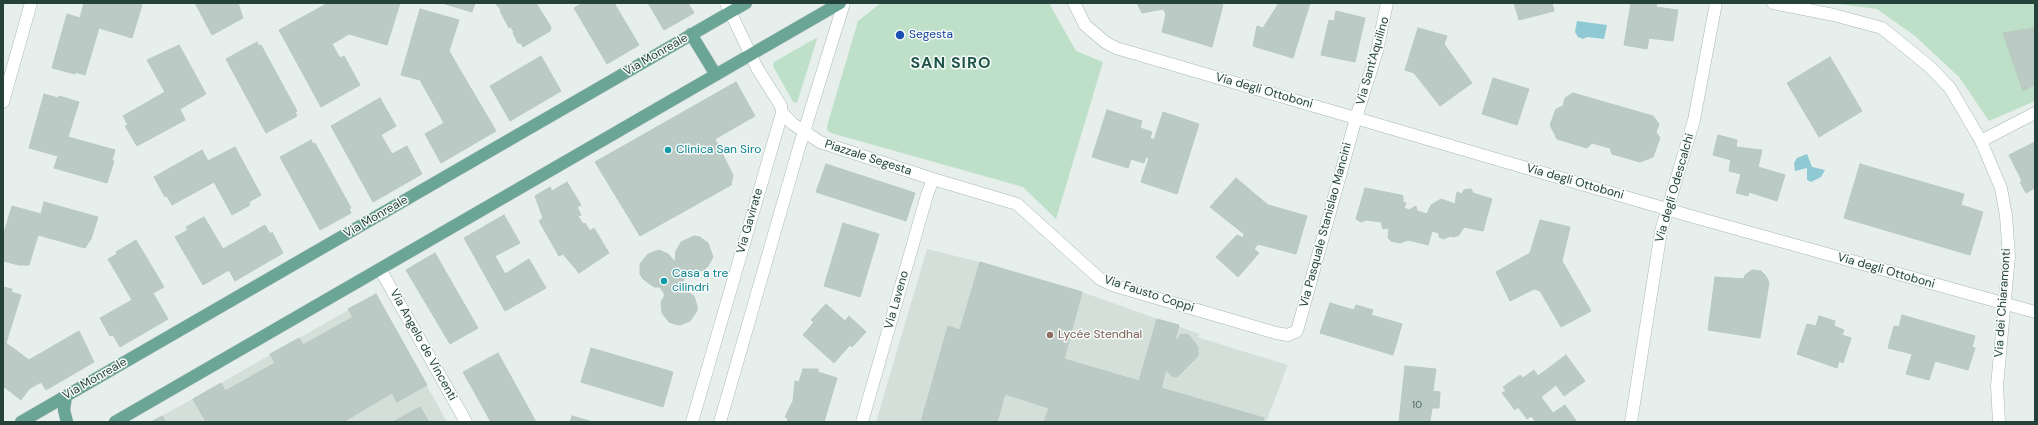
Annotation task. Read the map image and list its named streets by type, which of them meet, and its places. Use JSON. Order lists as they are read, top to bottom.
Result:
{
  "streets": {
    "main road": ["Via Monreale"],
    "street": [
      "Via Sant'Aquilino",
      "Via degli Ottoboni",
      "Piazzale Segesta",
      "Via degli Odescalchi",
      "Via Gavirate",
      "Via Pasquale Stanislao Mancini",
      "Via Fausto Coppi",
      "Via Laveno",
      "Via dei Chiaramonti",
      "Via Angelo de Vincenti"
    ]
  },
  "crossings": [
    ["Via Monreale", "Piazzale Segesta"],
    ["Via Sant'Aquilino", "Via degli Ottoboni"],
    ["Via Sant'Aquilino", "Via Pasquale Stanislao Mancini"],
    ["Via degli Ottoboni", "Via degli Odescalchi"],
    ["Via degli Ottoboni", "Via Pasquale Stanislao Mancini"],
    ["Via degli Ottoboni", "Via dei Chiaramonti"],
    ["Piazzale Segesta", "Via Gavirate"],
    ["Piazzale Segesta", "Via Fausto Coppi"],
    ["Piazzale Segesta", "Via Laveno"],
    ["Via Pasquale Stanislao Mancini", "Via Fausto Coppi"],
    ["Via Fausto Coppi", "Via Laveno"]
  ],
  "districts": ["SAN SIRO"],
  "places": [
    "Segesta",
    "Clinica San Siro",
    "Casa a tre cilindri",
    "Lycée Stendhal"
  ],
  "house_numbers": ["10"]
}
